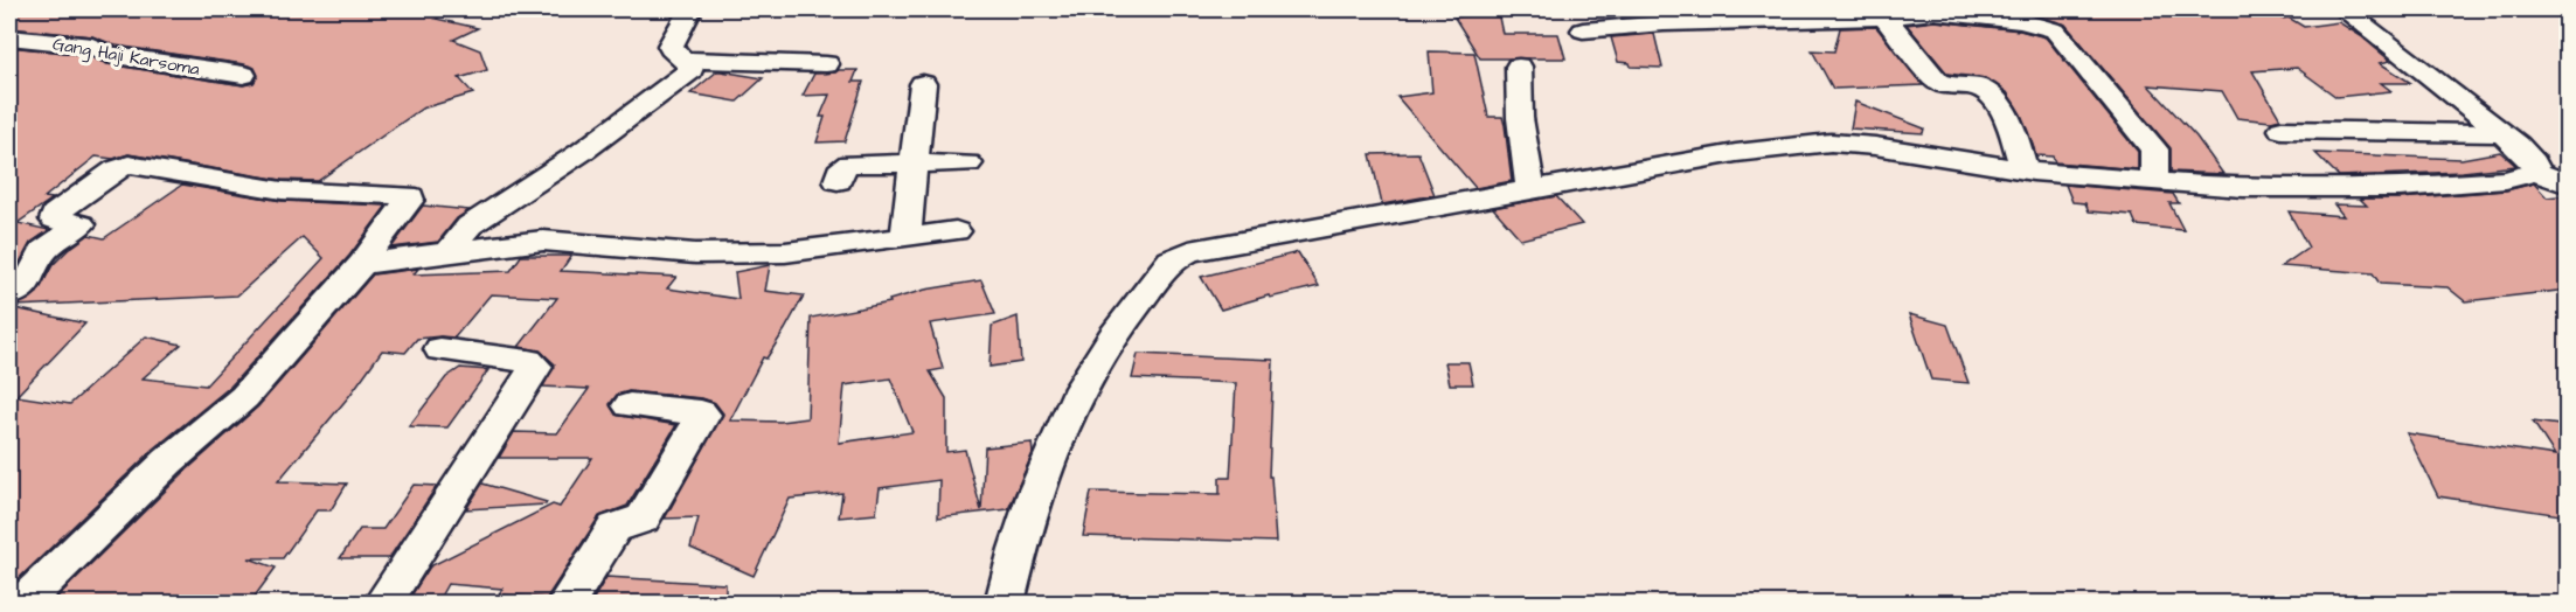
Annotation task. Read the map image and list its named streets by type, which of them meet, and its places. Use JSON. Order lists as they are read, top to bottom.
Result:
{
  "streets": {
    "street": ["Gang Haji Karsoma"]
  }
}
